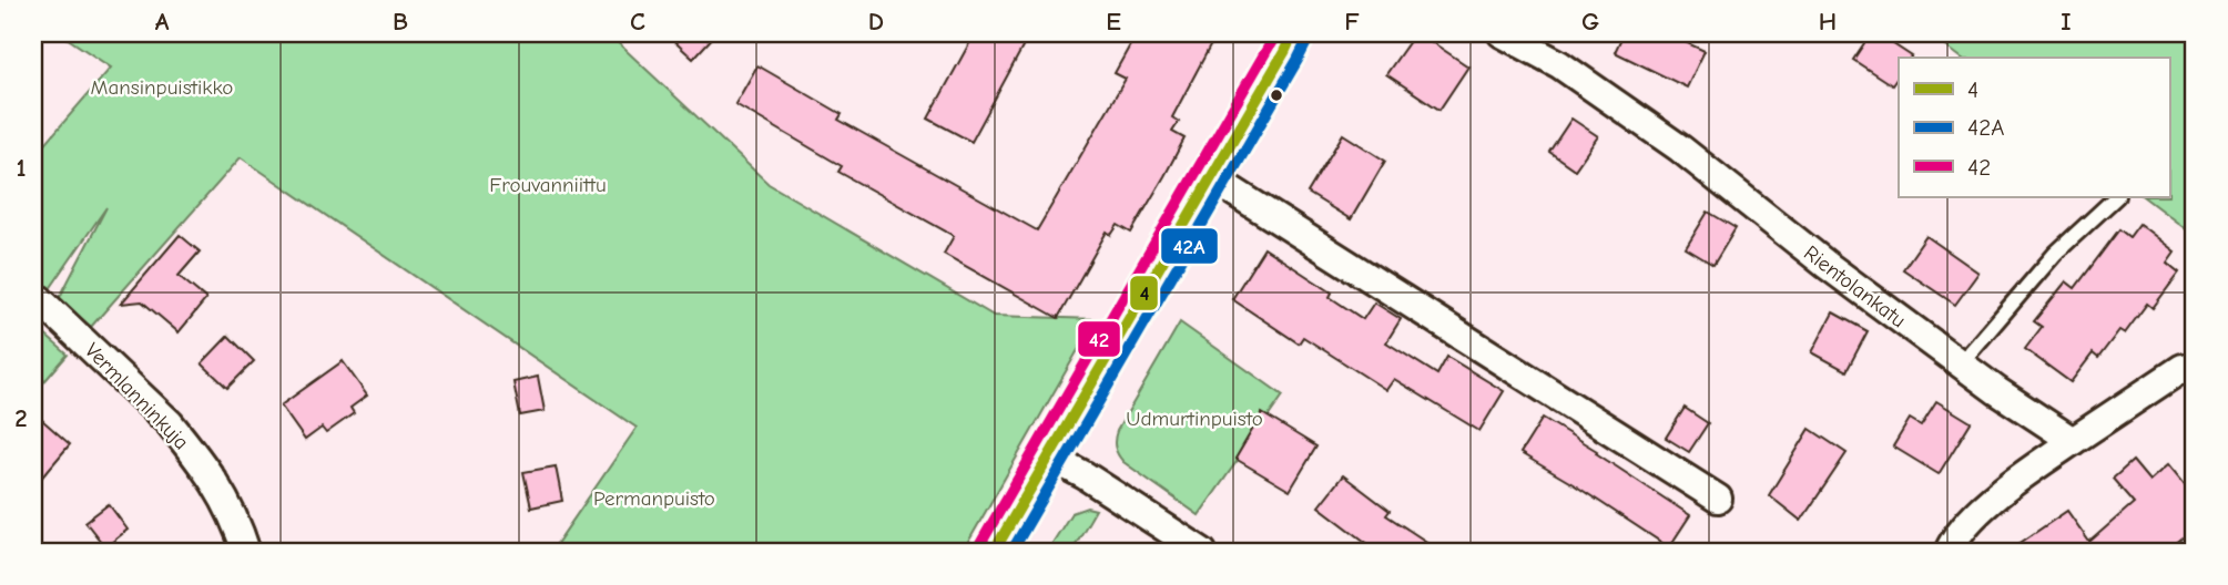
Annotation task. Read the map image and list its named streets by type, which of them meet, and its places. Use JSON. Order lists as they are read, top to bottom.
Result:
{
  "streets": {
    "street": ["Rientolankatu", "Vermlanninkuja"]
  },
  "parks": [
    "Mansinpuistikko",
    "Frouvanniittu",
    "Udmurtinpuisto",
    "Permanpuisto"
  ],
  "lines": ["transit line 4", "transit line 42", "transit line 42A"],
  "legend": ["4", "42A", "42"],
  "grid": {
    "columns": [
      "A",
      "B",
      "C",
      "D",
      "E",
      "F",
      "G",
      "H",
      "I"
    ],
    "rows": ["1", "2"]
  }
}
